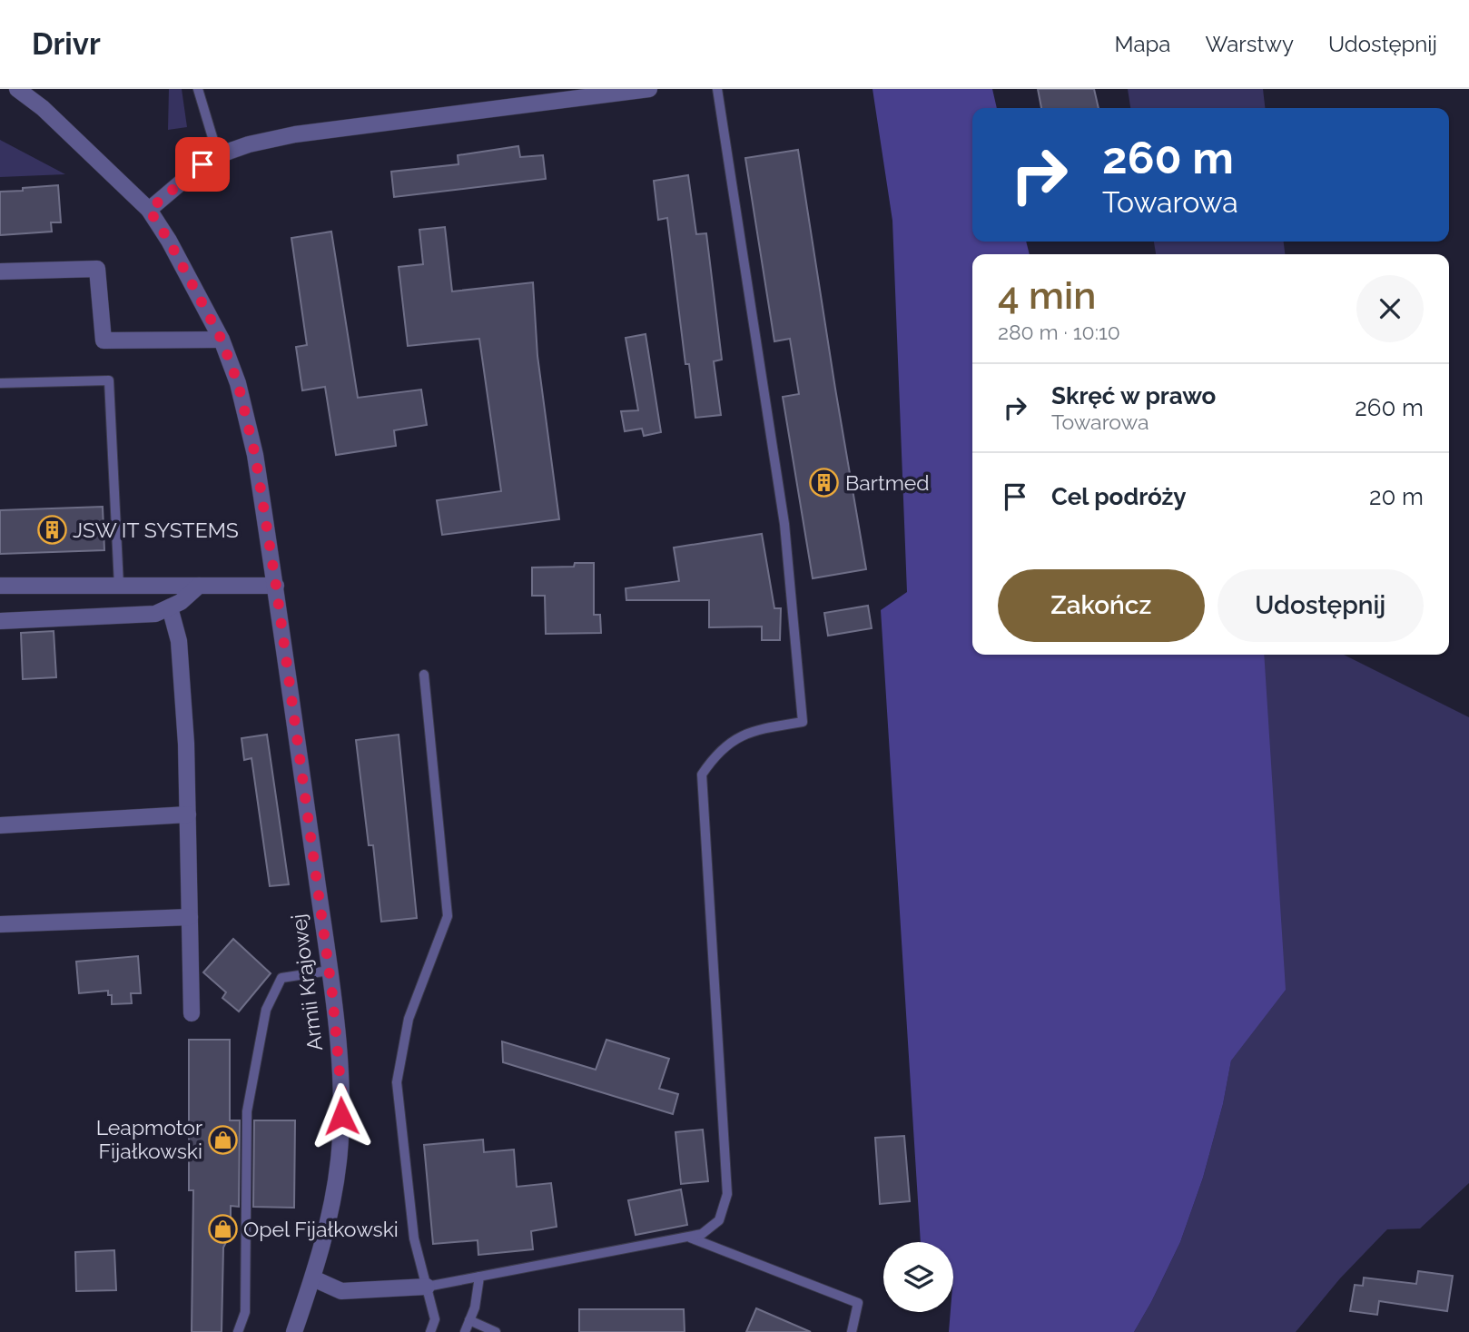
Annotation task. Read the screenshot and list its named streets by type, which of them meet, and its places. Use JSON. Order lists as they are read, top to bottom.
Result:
{
  "streets": {
    "street": ["Armii Krajowej"]
  },
  "places": {
    "building": ["Bartmed", "JSW IT SYSTEMS"],
    "shop": ["Leapmotor Fijałkowski", "Opel Fijałkowski"]
  },
  "page": {
    "header": "Drivr",
    "nav": ["Mapa", "Warstwy", "Udostępnij"],
    "turn": ["260 m", "Towarowa"],
    "heading": ["4 min", "280 m · 10:10"],
    "list": [
      {
        "name": "Skręć w prawo",
        "note": "Towarowa",
        "value": "260 m"
      },
      {
        "name": "Cel podróży",
        "value": "20 m"
      }
    ],
    "buttons": ["Zakończ", "Udostępnij"]
  }
}
